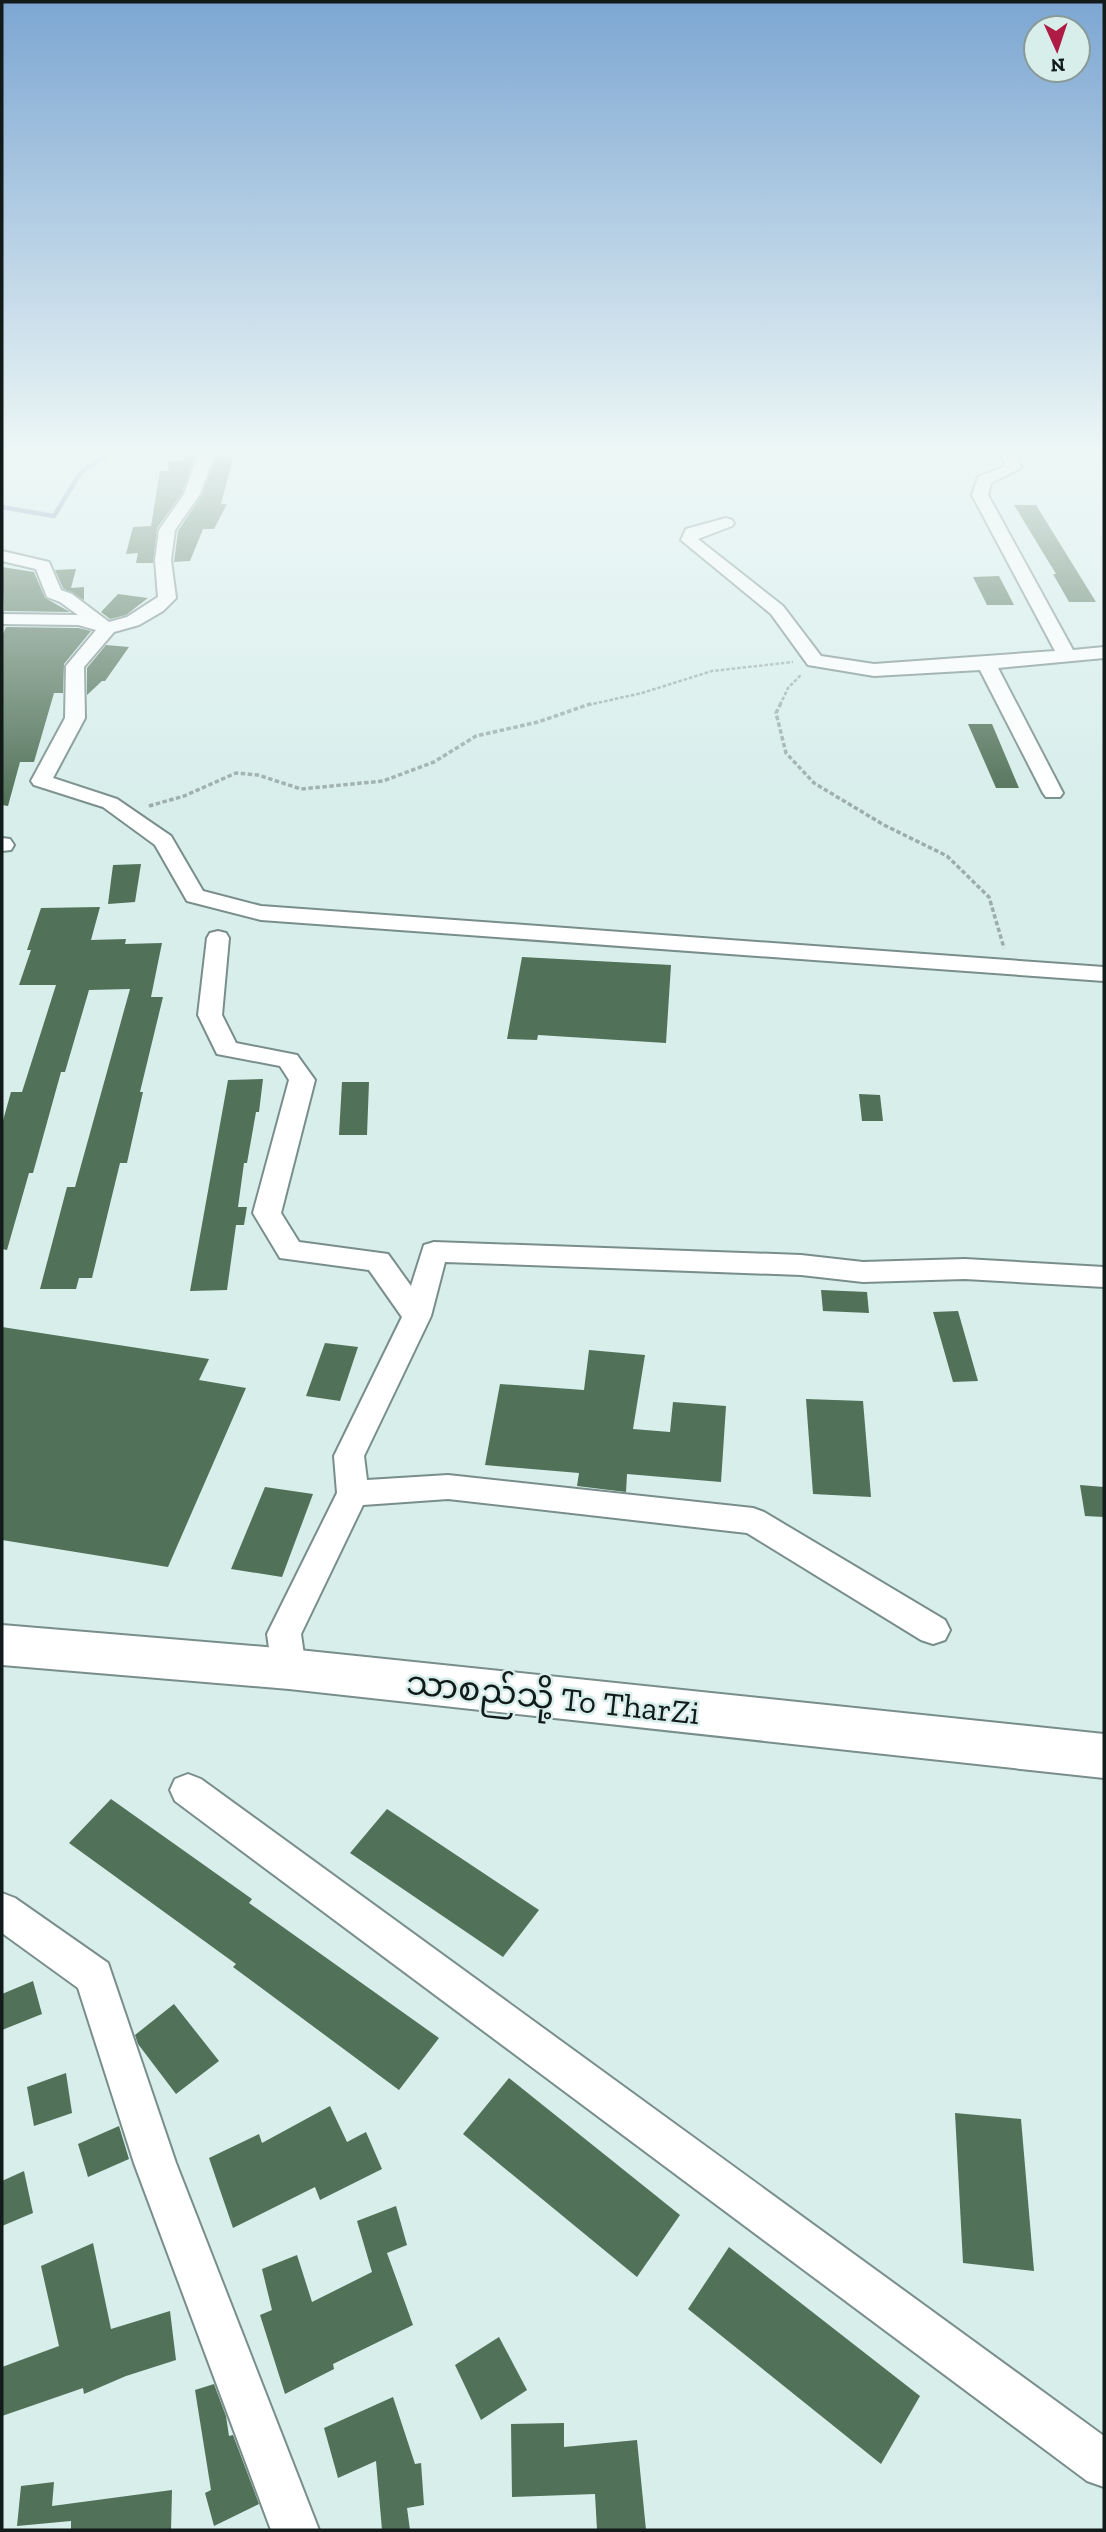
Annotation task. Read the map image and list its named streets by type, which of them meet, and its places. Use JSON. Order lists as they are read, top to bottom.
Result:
{
  "streets": {
    "highway": ["သာစည်သို့ To TharZi"]
  },
  "north": "bottom"
}
